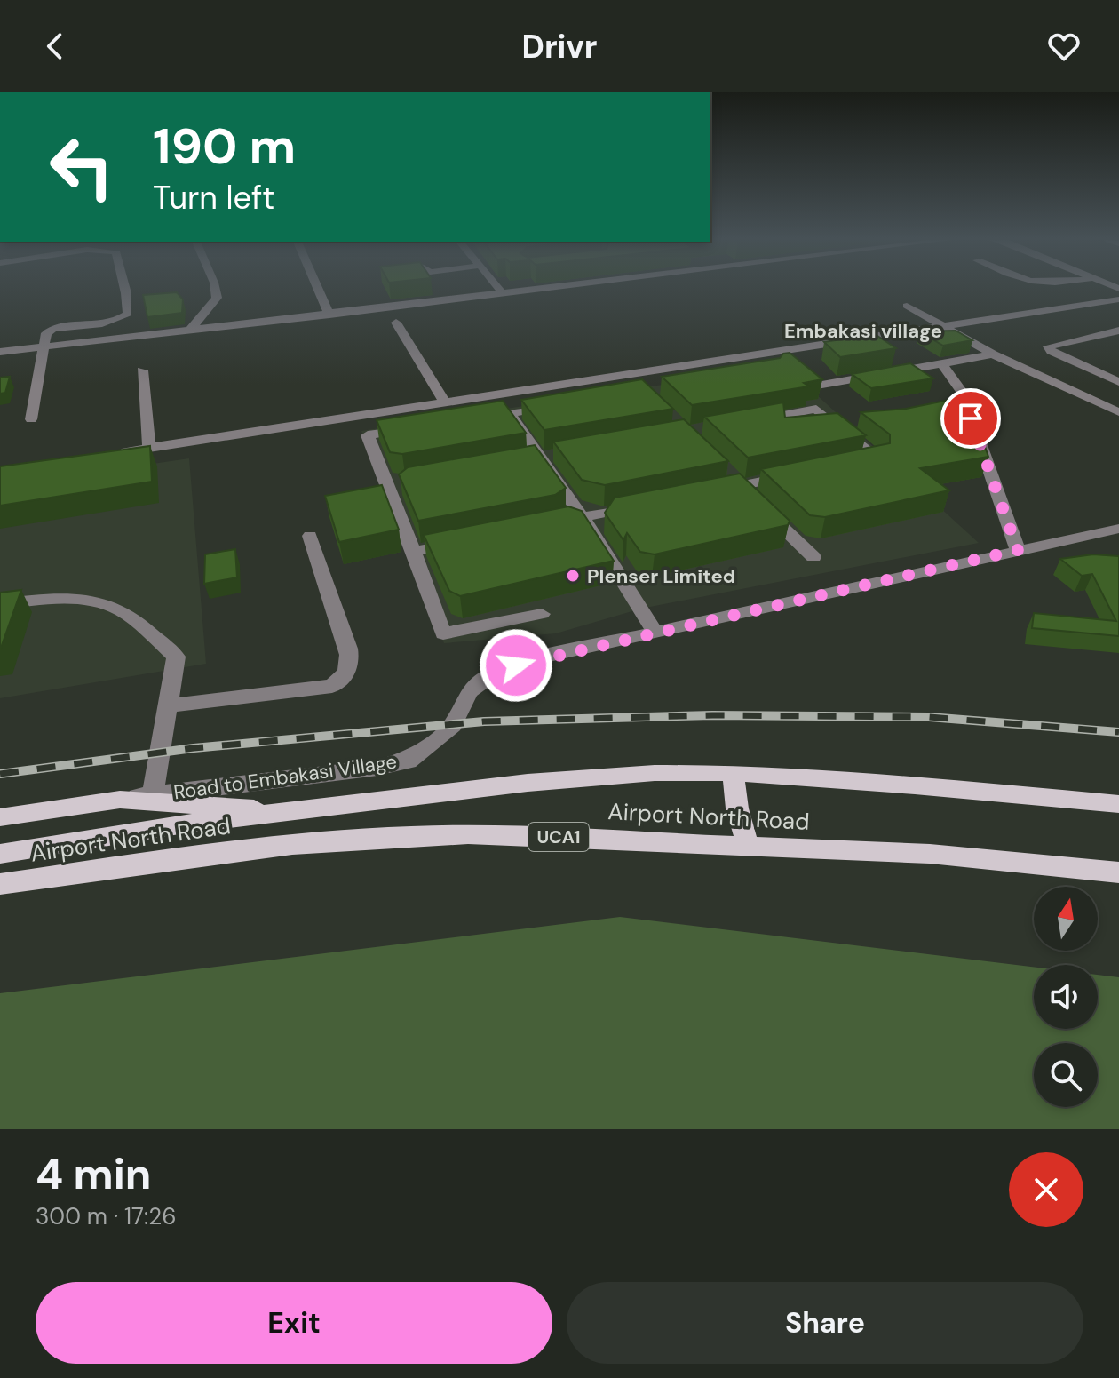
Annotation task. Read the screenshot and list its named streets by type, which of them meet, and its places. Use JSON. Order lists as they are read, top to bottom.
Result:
{
  "streets": {
    "main road": ["Airport North Road", "UCA1"],
    "street": ["Road to Embakasi Village"]
  },
  "crossings": [
    ["Road to Embakasi Village", "Airport North Road"]
  ],
  "districts": ["Embakasi village"],
  "places": ["Plenser Limited"],
  "north": "top",
  "page": {
    "header": "Drivr",
    "turn": ["190 m", "Turn left"],
    "heading": ["4 min", "300 m · 17:26"],
    "buttons": ["Exit", "Share"]
  }
}
